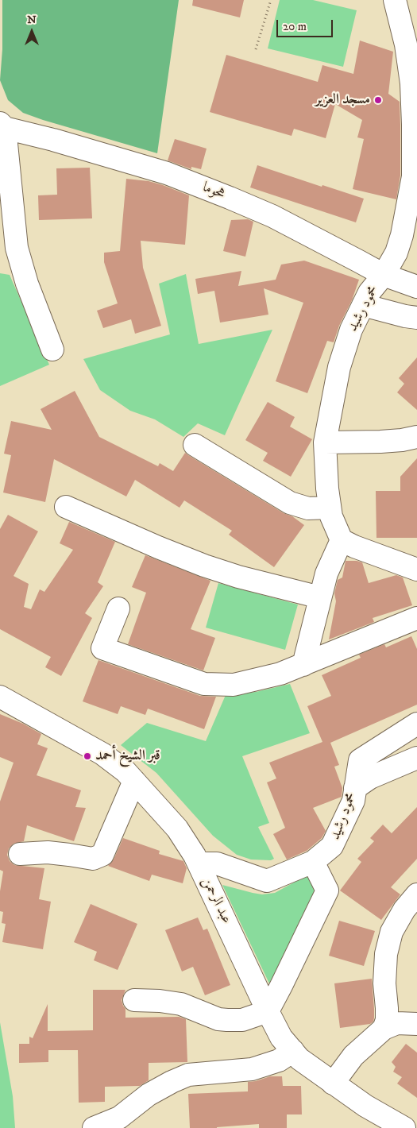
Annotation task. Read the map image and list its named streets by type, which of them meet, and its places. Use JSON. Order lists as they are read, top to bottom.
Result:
{
  "streets": {
    "street": ["هحوما", "محمود رشيد", "عبد الرحمن"]
  },
  "crossings": [
    ["هحوما", "محمود رشيد"],
    ["محمود رشيد", "عبد الرحمن"]
  ],
  "places": ["مسجد العزير", "قبر الشيخ أحمد"],
  "scale_bar": "20 m",
  "north": "top"
}
